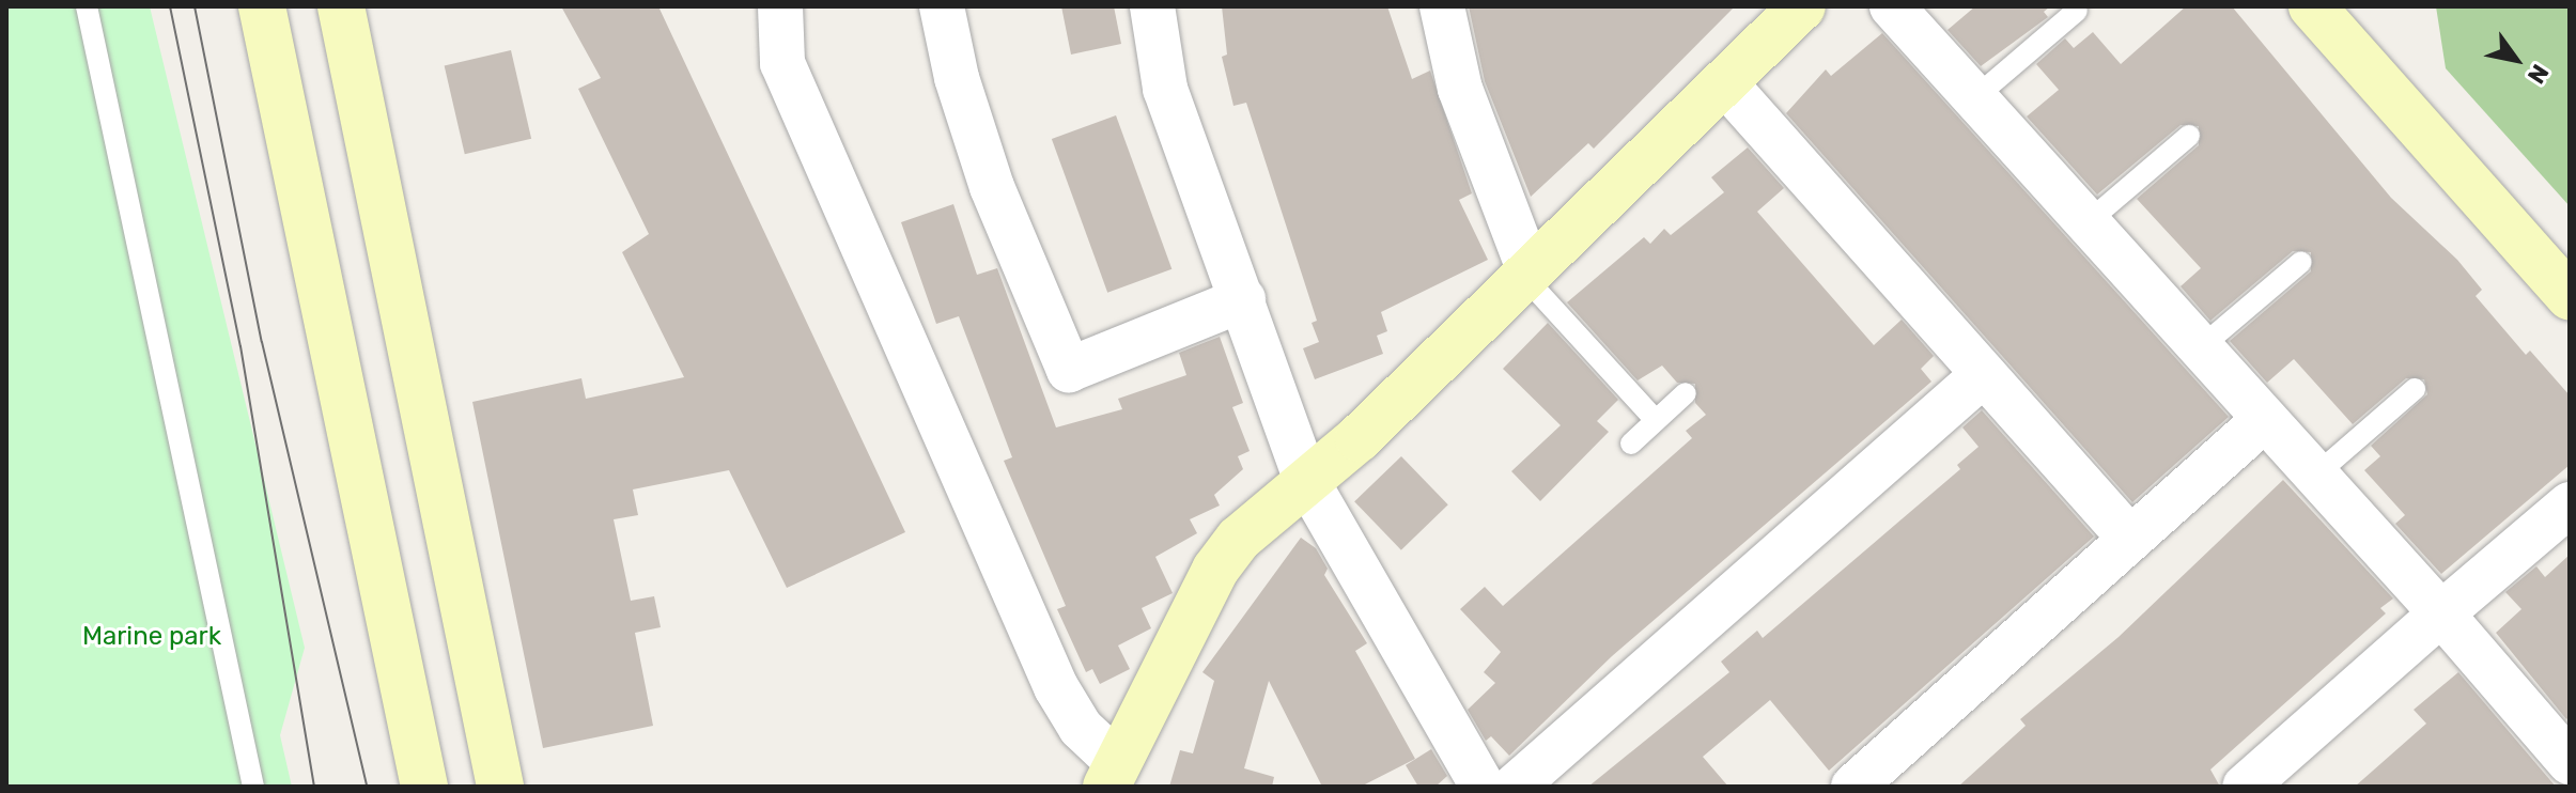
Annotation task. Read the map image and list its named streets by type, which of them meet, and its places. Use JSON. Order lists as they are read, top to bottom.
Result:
{
  "parks": ["Marine park"],
  "north": "bottom right"
}
